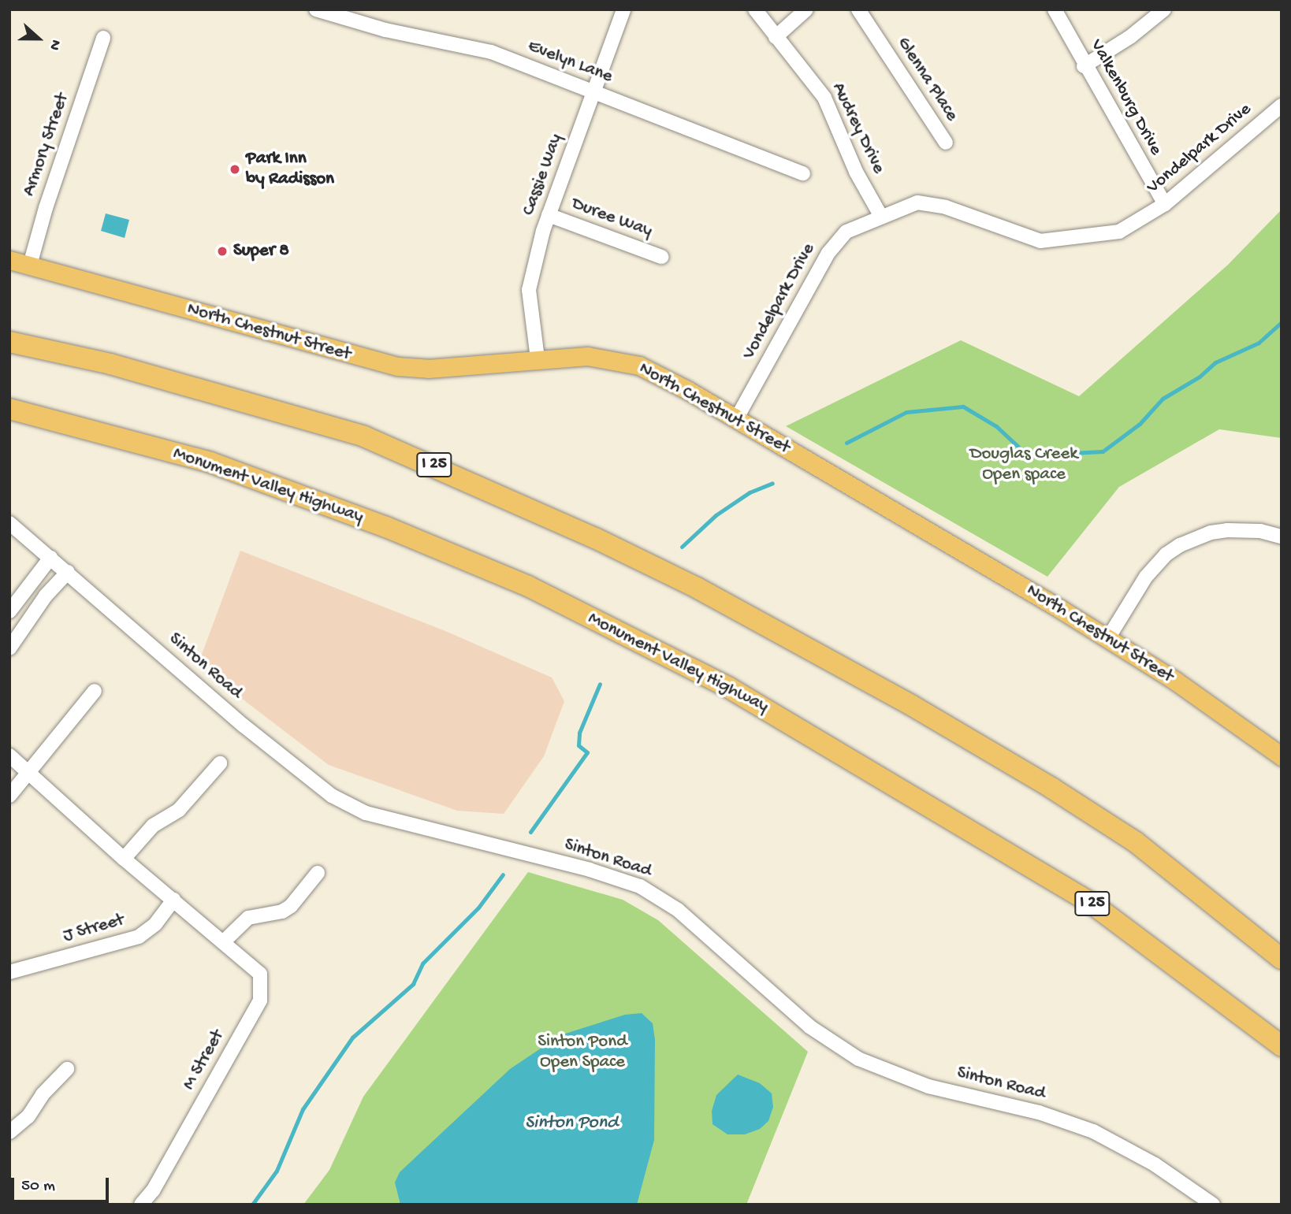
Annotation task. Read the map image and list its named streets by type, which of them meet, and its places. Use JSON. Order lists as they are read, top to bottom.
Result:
{
  "streets": {
    "highway": ["I 25", "Monument Valley Highway"],
    "main road": ["North Chestnut Street"],
    "street": [
      "Evelyn Lane",
      "Glenna Place",
      "Valkenburg Drive",
      "Audrey Drive",
      "Armory Street",
      "Vondelpark Drive",
      "Cassie Way",
      "Duree Way",
      "Sinton Road",
      "J Street",
      "M Street"
    ]
  },
  "crossings": [
    ["Evelyn Lane", "Cassie Way"],
    ["Valkenburg Drive", "Vondelpark Drive"],
    ["Audrey Drive", "Vondelpark Drive"],
    ["Armory Street", "North Chestnut Street"],
    ["Vondelpark Drive", "North Chestnut Street"],
    ["Cassie Way", "Duree Way"],
    ["Cassie Way", "North Chestnut Street"],
    ["J Street", "M Street"]
  ],
  "water": ["Sinton Pond"],
  "parks": ["Douglas Creek Open space", "Sinton Pond Open Space"],
  "places": ["Park Inn by Radisson", "Super 8"],
  "scale_bar": "50 m",
  "north": "right"
}
